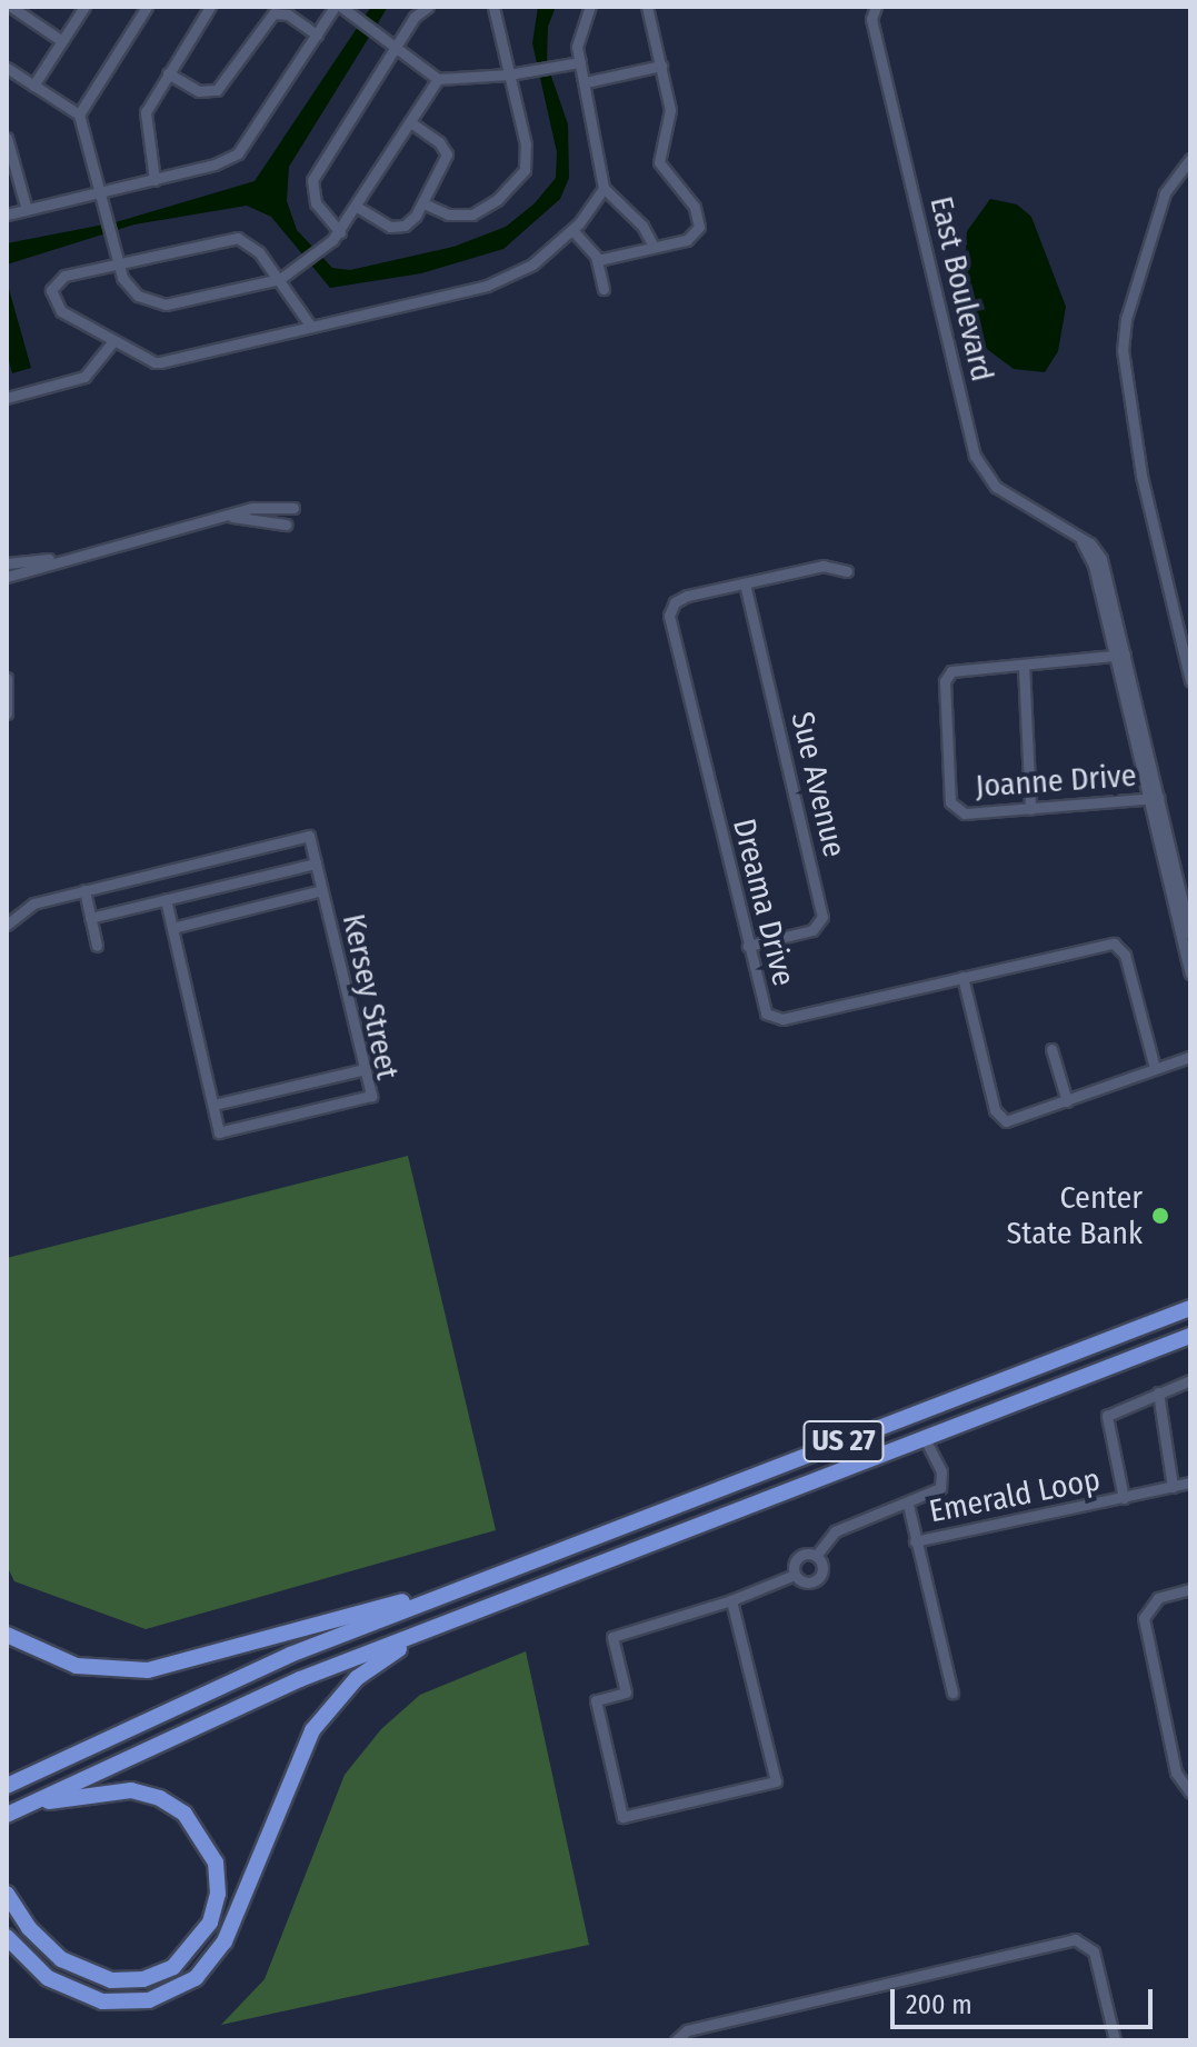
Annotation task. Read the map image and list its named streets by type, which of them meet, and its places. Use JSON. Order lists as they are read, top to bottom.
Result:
{
  "streets": {
    "highway": ["US 27"],
    "street": [
      "East Boulevard",
      "Joanne Drive",
      "Sue Avenue",
      "Dreama Drive",
      "Kersey Street",
      "Emerald Loop"
    ]
  },
  "crossings": [
    ["East Boulevard", "Joanne Drive"],
    ["Sue Avenue", "Dreama Drive"]
  ],
  "places": ["Center State Bank"],
  "scale_bar": "200 m"
}
